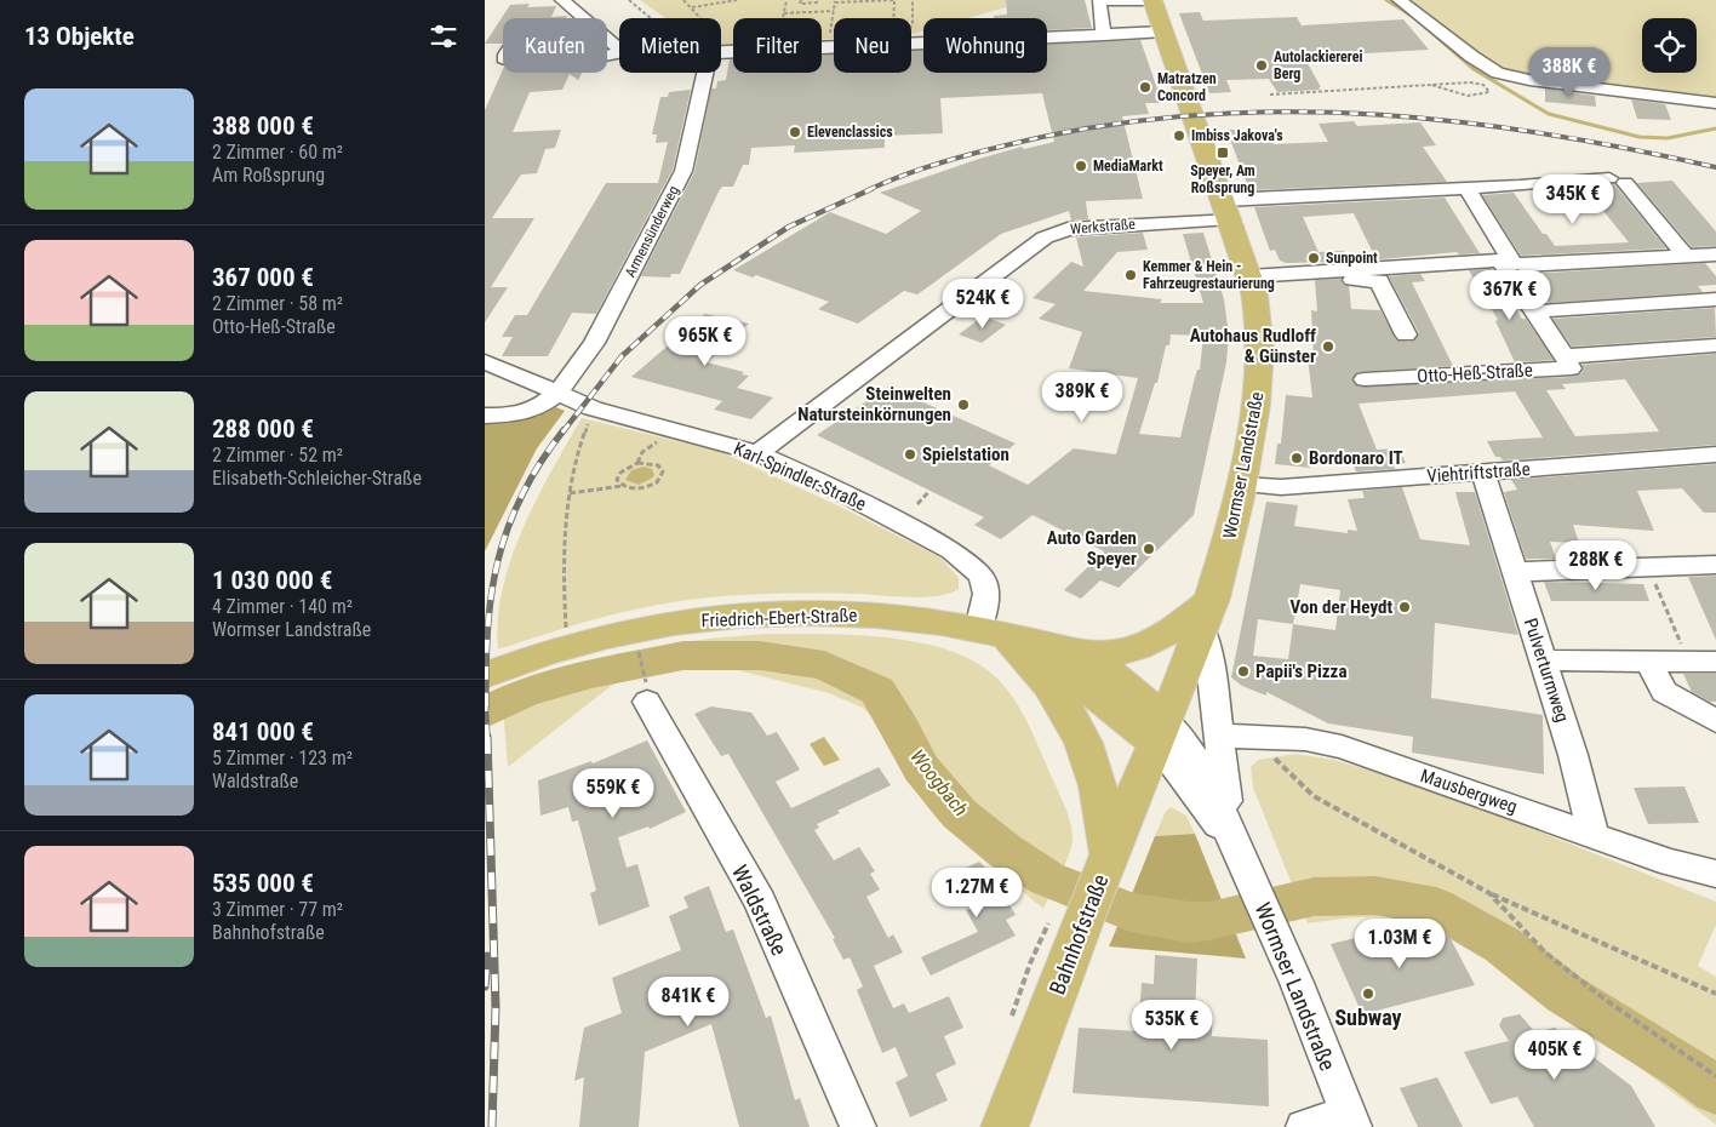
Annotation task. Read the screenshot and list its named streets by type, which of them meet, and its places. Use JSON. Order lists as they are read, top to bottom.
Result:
{
  "streets": {
    "main road": ["Wormser Landstraße", "Friedrich-Ebert-Straße", "Bahnhofstraße"],
    "street": [
      "Werkstraße",
      "Armensünderweg",
      "Otto-Heß-Straße",
      "Viehtriftstraße",
      "Karl-Spindler-Straße",
      "Pulverturmweg",
      "Mausbergweg",
      "Waldstraße"
    ]
  },
  "crossings": [
    ["Werkstraße", "Wormser Landstraße"],
    ["Werkstraße", "Karl-Spindler-Straße"],
    ["Armensünderweg", "Karl-Spindler-Straße"],
    ["Wormser Landstraße", "Viehtriftstraße"],
    ["Wormser Landstraße", "Friedrich-Ebert-Straße"],
    ["Wormser Landstraße", "Bahnhofstraße"],
    ["Viehtriftstraße", "Pulverturmweg"],
    ["Karl-Spindler-Straße", "Friedrich-Ebert-Straße"],
    ["Friedrich-Ebert-Straße", "Bahnhofstraße"],
    ["Pulverturmweg", "Mausbergweg"]
  ],
  "water": ["Woogbach"],
  "places": {
    "other": [
      "Autolackiererei Berg",
      "Matratzen Concord",
      "Elevenclassics",
      "Imbiss Jakova's",
      "MediaMarkt",
      "Sunpoint",
      "Kemmer & Hein - Fahrzeugrestaurierung",
      "Autohaus Rudloff & Günster",
      "Steinwelten Natursteinkörnungen",
      "Spielstation",
      "Bordonaro IT",
      "Auto Garden Speyer",
      "Von der Heydt",
      "Papii's Pizza",
      "Subway"
    ],
    "transit": ["Speyer, Am Roßsprung"]
  },
  "page": {
    "heading": "13 Objekte",
    "chip": [
      "Kaufen",
      "Mieten",
      "Filter",
      "Neu",
      "Wohnung"
    ],
    "price": [
      "388K €",
      "345K €",
      "367K €",
      "524K €",
      "965K €",
      "389K €",
      "288K €",
      "559K €",
      "1.27M €",
      "1.03M €",
      "841K €",
      "535K €",
      "405K €"
    ],
    "list": [
      {
        "name": "388 000 €",
        "note": "2 Zimmer · 60 m² · Am Roßsprung"
      },
      {
        "name": "367 000 €",
        "note": "2 Zimmer · 58 m² · Otto-Heß-Straße"
      },
      {
        "name": "288 000 €",
        "note": "2 Zimmer · 52 m² · Elisabeth-Schleicher-Straße"
      },
      {
        "name": "1 030 000 €",
        "note": "4 Zimmer · 140 m² · Wormser Landstraße"
      },
      {
        "name": "841 000 €",
        "note": "5 Zimmer · 123 m² · Waldstraße"
      },
      {
        "name": "535 000 €",
        "note": "3 Zimmer · 77 m² · Bahnhofstraße"
      }
    ]
  }
}
